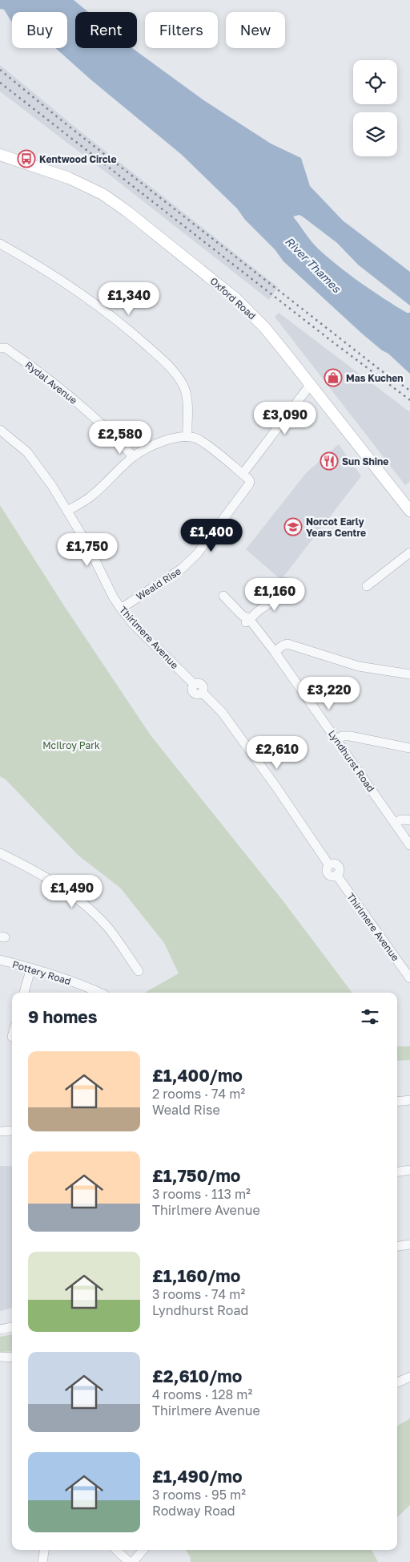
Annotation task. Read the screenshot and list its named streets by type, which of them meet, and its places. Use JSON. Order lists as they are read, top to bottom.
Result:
{
  "streets": {
    "main road": ["Oxford Road"],
    "street": [
      "Rydal Avenue",
      "Weald Rise",
      "Thirlmere Avenue",
      "Lyndhurst Road",
      "Pottery Road"
    ]
  },
  "crossings": [
    ["Weald Rise", "Thirlmere Avenue"]
  ],
  "water": ["River Thames"],
  "parks": ["McIlroy Park"],
  "places": {
    "bus stop": ["Kentwood Circle"],
    "shop": ["Mas Kuchen"],
    "restaurant": ["Sun Shine"],
    "school or university": ["Norcot Early Years Centre"]
  },
  "page": {
    "chip": [
      "Buy",
      "Rent",
      "Filters",
      "New"
    ],
    "price": [
      "£1,340",
      "£3,090",
      "£2,580",
      "£1,400",
      "£1,750",
      "£1,160",
      "£3,220",
      "£2,610",
      "£1,490"
    ],
    "heading": "9 homes",
    "list": [
      {
        "name": "£1,400/mo",
        "note": "2 rooms · 74 m² · Weald Rise"
      },
      {
        "name": "£1,750/mo",
        "note": "3 rooms · 113 m² · Thirlmere Avenue"
      },
      {
        "name": "£1,160/mo",
        "note": "3 rooms · 74 m² · Lyndhurst Road"
      },
      {
        "name": "£2,610/mo",
        "note": "4 rooms · 128 m² · Thirlmere Avenue"
      },
      {
        "name": "£1,490/mo",
        "note": "3 rooms · 95 m² · Rodway Road"
      }
    ]
  }
}
